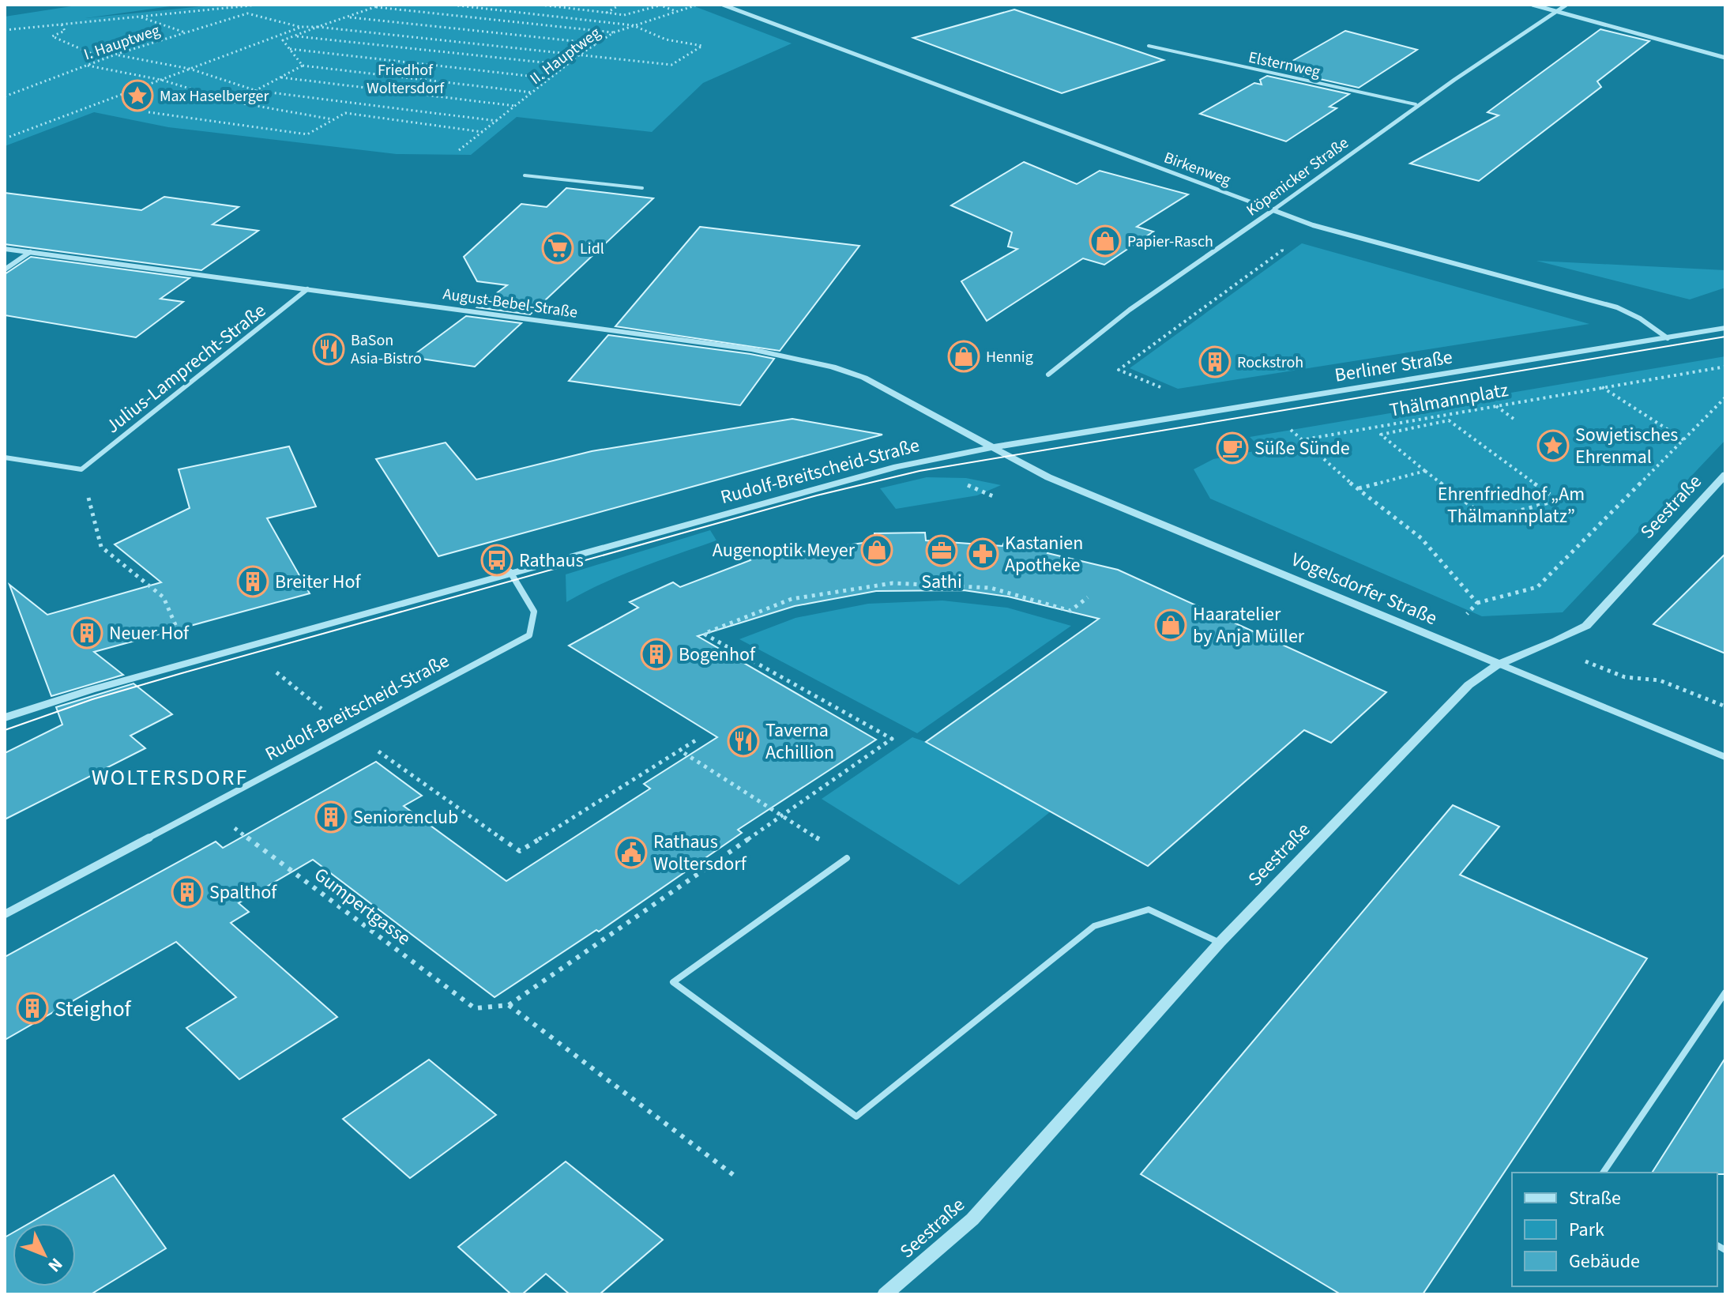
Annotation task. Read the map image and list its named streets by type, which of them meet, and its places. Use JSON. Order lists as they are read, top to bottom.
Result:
{
  "streets": {
    "street": [
      "Birkenweg",
      "Köpenicker Straße",
      "August-Bebel-Straße",
      "Berliner Straße",
      "Julius-Lamprecht-Straße",
      "Rudolf-Breitscheid-Straße",
      "Seestraße",
      "Vogelsdorfer Straße"
    ],
    "lane": ["Elsternweg"],
    "path": [
      "I. Hauptweg",
      "II. Hauptweg",
      "Thälmannplatz",
      "Gumpertgasse"
    ]
  },
  "crossings": [
    ["Elsternweg", "Köpenicker Straße"],
    ["Birkenweg", "Köpenicker Straße"],
    ["Birkenweg", "Berliner Straße"],
    ["August-Bebel-Straße", "Berliner Straße"],
    ["August-Bebel-Straße", "Julius-Lamprecht-Straße"],
    ["August-Bebel-Straße", "Rudolf-Breitscheid-Straße"],
    ["August-Bebel-Straße", "Vogelsdorfer Straße"],
    ["Berliner Straße", "Rudolf-Breitscheid-Straße"],
    ["Berliner Straße", "Vogelsdorfer Straße"],
    ["Rudolf-Breitscheid-Straße", "Vogelsdorfer Straße"],
    ["Rudolf-Breitscheid-Straße", "Gumpertgasse"],
    ["Seestraße", "Vogelsdorfer Straße"]
  ],
  "districts": ["WOLTERSDORF"],
  "parks": ["Friedhof Woltersdorf", "Ehrenfriedhof „Am Thälmannplatz”"],
  "places": {
    "place": ["Max Haselberger", "Sowjetisches Ehrenmal"],
    "shop": [
      "Papier-Rasch",
      "Hennig",
      "Augenoptik Meyer",
      "Haaratelier by Anja Müller"
    ],
    "supermarket": ["Lidl"],
    "restaurant": ["BaSon Asia-Bistro", "Taverna Achillion"],
    "building": [
      "Rockstroh",
      "Breiter Hof",
      "Neuer Hof",
      "Bogenhof",
      "Seniorenclub",
      "Spalthof",
      "Steighof"
    ],
    "cafe": ["Süße Sünde"],
    "office": ["Sathi"],
    "pharmacy": ["Kastanien Apotheke"],
    "bus stop": ["Rathaus"],
    "public building": ["Rathaus Woltersdorf"]
  },
  "legend": ["Straße", "Park", "Gebäude"],
  "north": "bottom right"
}
